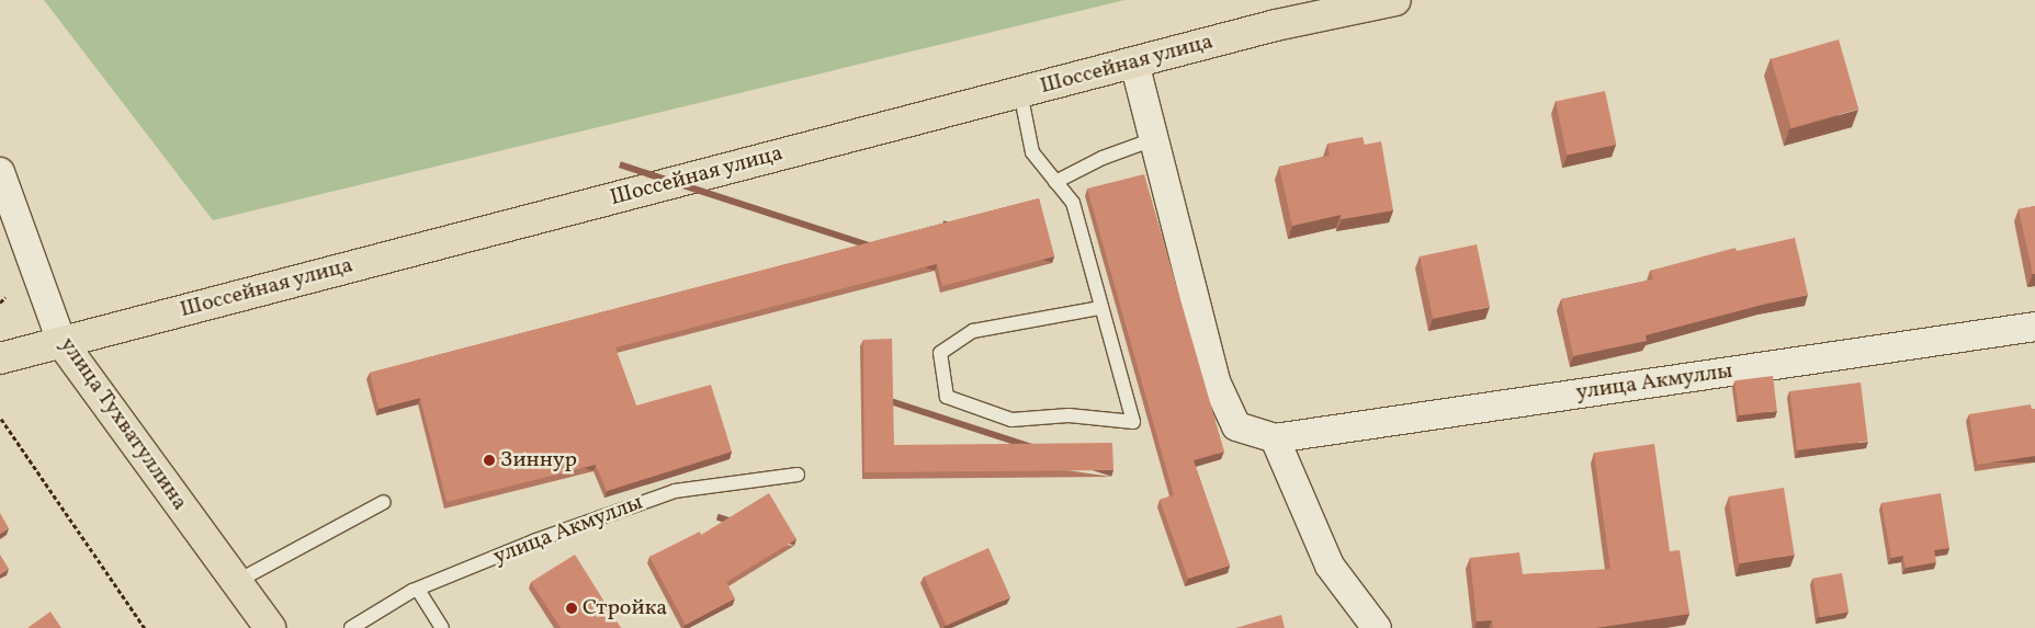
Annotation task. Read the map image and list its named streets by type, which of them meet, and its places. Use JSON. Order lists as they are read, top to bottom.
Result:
{
  "streets": {
    "main road": ["Шоссейная улица", "улица Тухватуллина"],
    "street": ["улица Акмуллы"]
  },
  "crossings": [
    ["Шоссейная улица", "улица Тухватуллина"]
  ],
  "places": ["Зиннур", "Стройка"]
}
